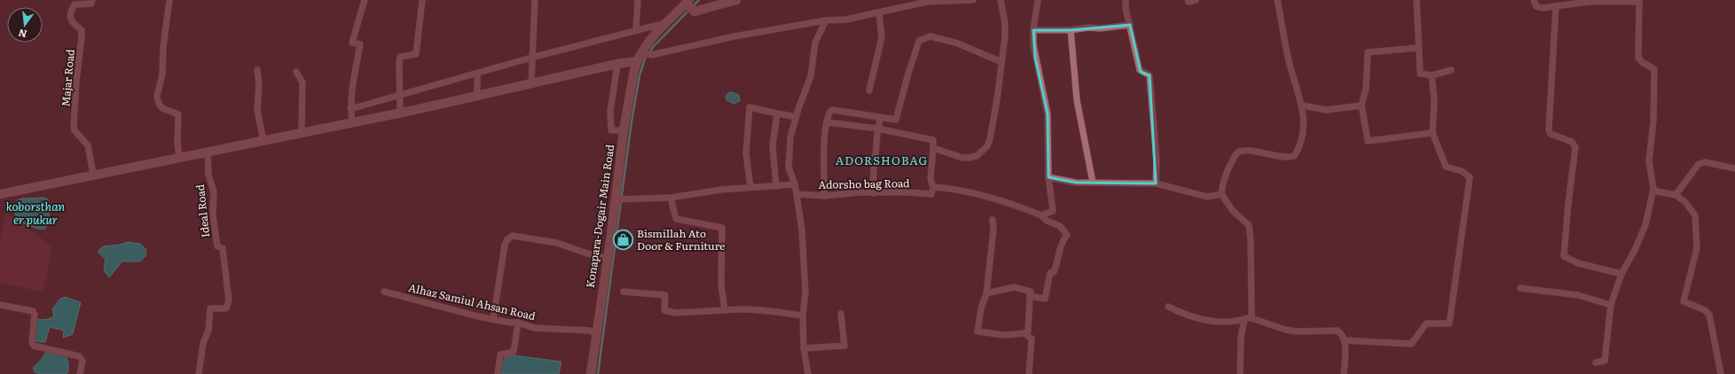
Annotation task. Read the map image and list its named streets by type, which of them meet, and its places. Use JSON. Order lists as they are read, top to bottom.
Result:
{
  "streets": {
    "street": [
      "Majar Road",
      "Adorsho bag Road",
      "Ideal Road",
      "Konapara-Dogair Main Road",
      "Alhaz Samiul Ahsan Road"
    ]
  },
  "crossings": [
    ["Konapara-Dogair Main Road", "Alhaz Samiul Ahsan Road"]
  ],
  "districts": ["ADORSHOBAG"],
  "water": ["koborsthan er pukur"],
  "places": {
    "shop": ["Bismillah Ato Door & Furniture"]
  },
  "north": "bottom"
}
